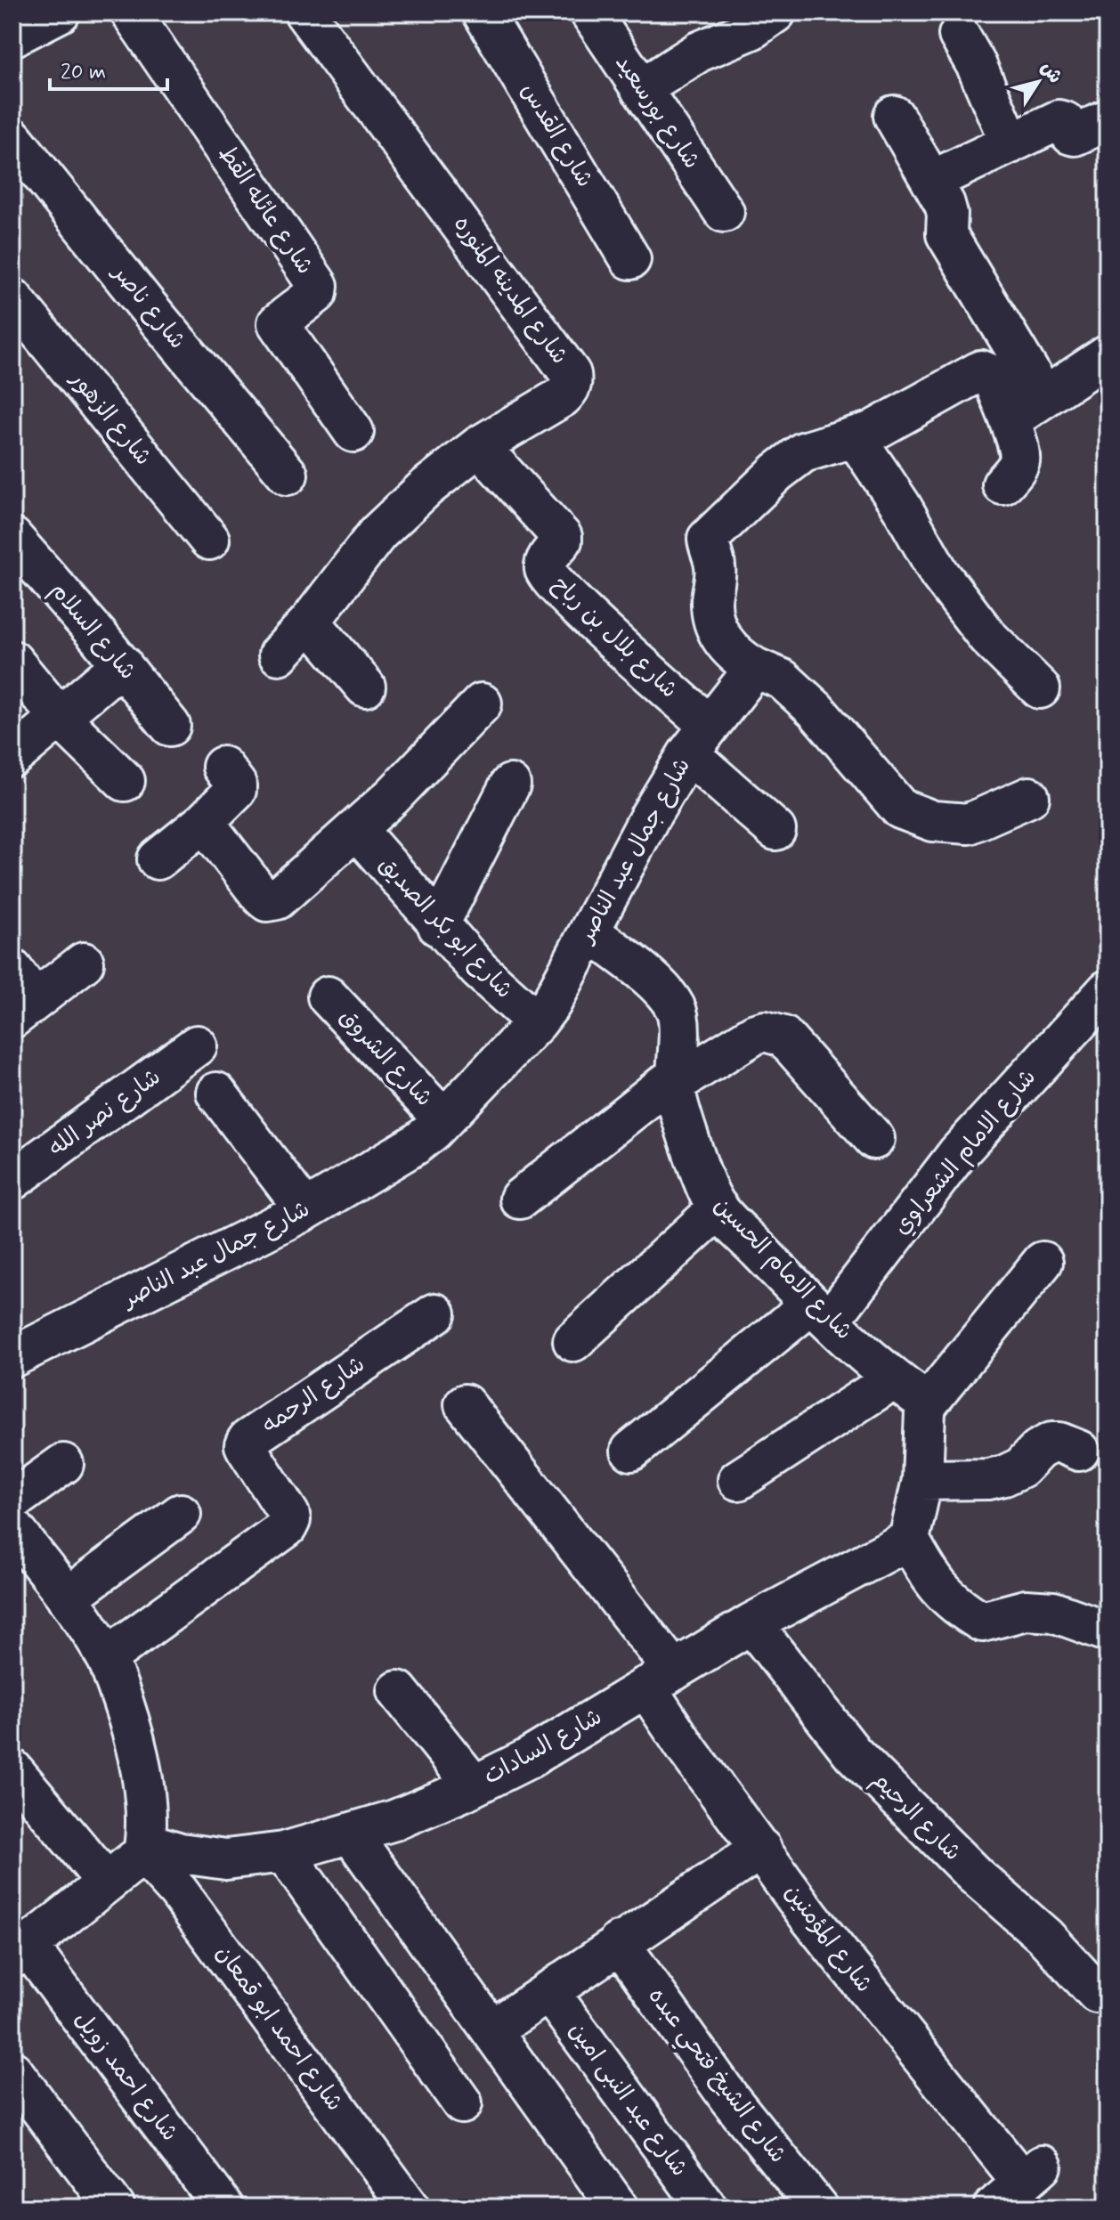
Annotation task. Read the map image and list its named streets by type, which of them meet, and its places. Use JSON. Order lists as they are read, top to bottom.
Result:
{
  "streets": {
    "street": [
      "شارع بورسعيد",
      "شارع القدس",
      "شارع عائله القط",
      "شارع المدينه المنوره",
      "شارع ناصر",
      "شارع الزهور",
      "شارع السلام",
      "شارع بلال بن رباح",
      "شارع جمال عبد الناصر",
      "شارع ابو بكر الصديق",
      "شارع الشروق",
      "شارع نصر الله",
      "شارع الامام الشعراوي",
      "شارع الامام الحسين",
      "شارع الرحمه",
      "شارع السادات",
      "شارع الرحيم",
      "شارع المؤمنين",
      "شارع احمد ابو قمعان",
      "شارع الشيخ فتحي عبده",
      "شارع احمد زويل",
      "شارع عبد النبى امين"
    ]
  },
  "crossings": [
    ["شارع المدينه المنوره", "شارع بلال بن رباح"],
    ["شارع بلال بن رباح", "شارع جمال عبد الناصر"],
    ["شارع جمال عبد الناصر", "شارع ابو بكر الصديق"],
    ["شارع جمال عبد الناصر", "شارع الشروق"],
    ["شارع جمال عبد الناصر", "شارع الامام الحسين"],
    ["شارع الامام الشعراوي", "شارع الامام الحسين"],
    ["شارع السادات", "شارع الرحيم"],
    ["شارع السادات", "شارع المؤمنين"],
    ["شارع السادات", "شارع احمد ابو قمعان"]
  ],
  "scale_bar": "20 m",
  "north": "top right"
}
